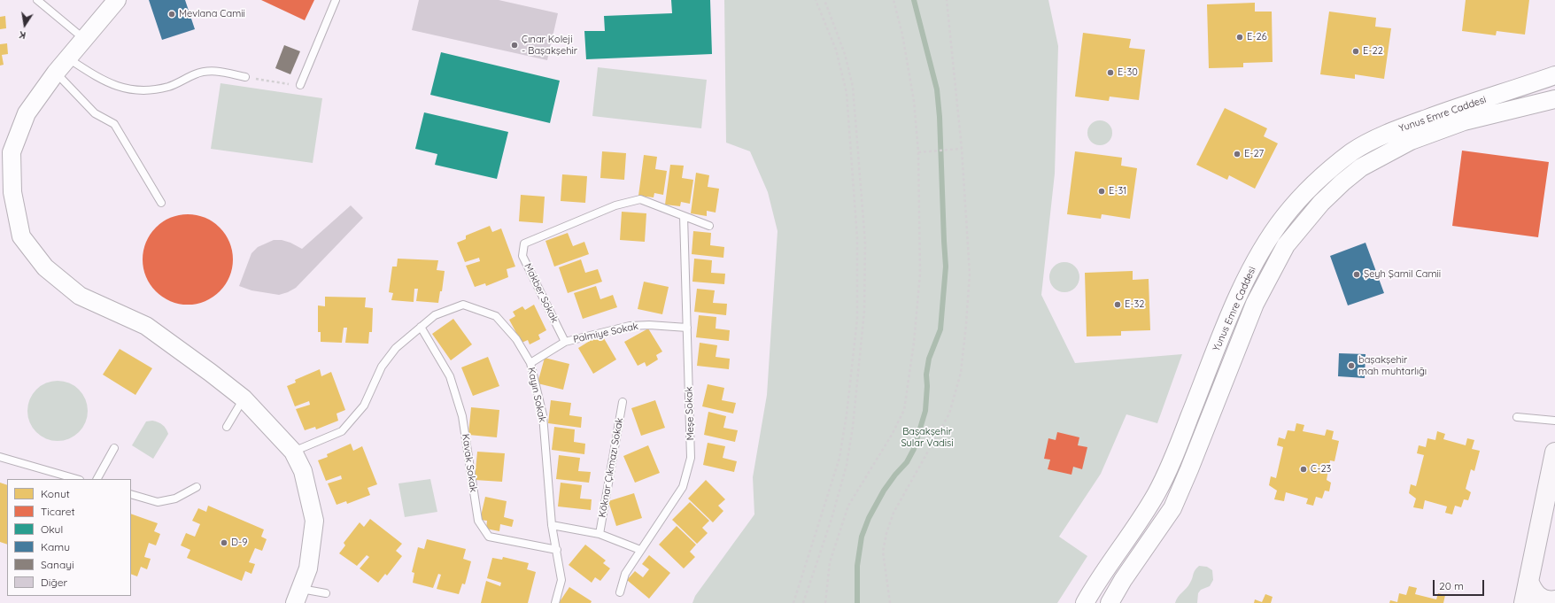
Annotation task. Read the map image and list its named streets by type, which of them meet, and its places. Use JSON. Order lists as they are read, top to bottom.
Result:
{
  "streets": {
    "street": ["Yunus Emre Caddesi"],
    "lane": [
      "Makber Sokak",
      "Palmiye Sokak",
      "Kayın Sokak",
      "Meşe Sokak",
      "Kavak Sokak",
      "Köknar Çıkmazı Sokak"
    ]
  },
  "crossings": [
    ["Makber Sokak", "Palmiye Sokak"],
    ["Makber Sokak", "Meşe Sokak"],
    ["Palmiye Sokak", "Kayın Sokak"],
    ["Palmiye Sokak", "Meşe Sokak"],
    ["Kayın Sokak", "Kavak Sokak"]
  ],
  "parks": ["Başakşehir Sular Vadisi"],
  "places": [
    "Mevlana Camii",
    "E-26",
    "Çınar Koleji - Başakşehir",
    "E-22",
    "E-30",
    "E-27",
    "E-31",
    "Şeyh Şamil Camii",
    "E-32",
    "başakşehir mah muhtarlığı",
    "C-23",
    "D-9"
  ],
  "legend": [
    "Konut",
    "Ticaret",
    "Okul",
    "Kamu",
    "Sanayi",
    "Diğer"
  ],
  "scale_bar": "20 m",
  "north": "bottom"
}
